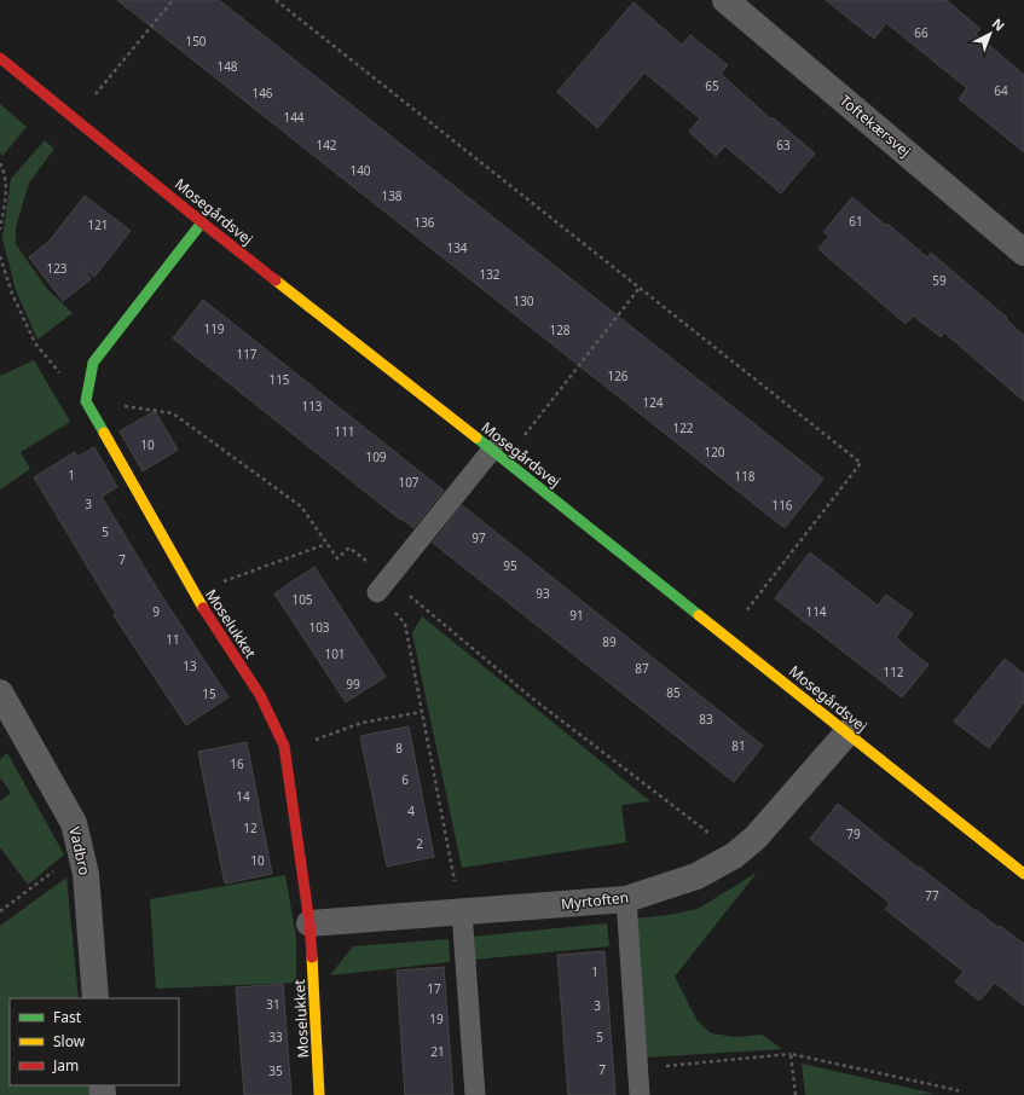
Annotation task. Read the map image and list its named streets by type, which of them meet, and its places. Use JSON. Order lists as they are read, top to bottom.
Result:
{
  "streets": {
    "street": [
      "Toftekærsvej",
      "Mosegårdsvej",
      "Moselukket",
      "Vadbro",
      "Myrtoften"
    ]
  },
  "crossings": [
    ["Mosegårdsvej", "Myrtoften"],
    ["Moselukket", "Myrtoften"]
  ],
  "house_numbers": [
    "66",
    "150",
    "148",
    "65",
    "64",
    "146",
    "144",
    "142",
    "63",
    "140",
    "138",
    "61",
    "136",
    "121",
    "134",
    "123",
    "132",
    "59",
    "130",
    "119",
    "128",
    "117",
    "126",
    "115",
    "124",
    "113",
    "122",
    "111",
    "10",
    "120",
    "109",
    "1",
    "118",
    "107",
    "3",
    "116",
    "5",
    "97",
    "7",
    "95",
    "93",
    "105",
    "9",
    "114",
    "91",
    "103",
    "11",
    "89",
    "101",
    "13",
    "87",
    "112",
    "99",
    "85",
    "15",
    "83",
    "81",
    "8",
    "16",
    "6",
    "14",
    "4",
    "12",
    "79",
    "2",
    "10",
    "77",
    "1",
    "17",
    "31",
    "3",
    "19",
    "33",
    "5",
    "21",
    "7",
    "35"
  ],
  "legend": ["Fast", "Slow", "Jam"],
  "north": "top right"
}
